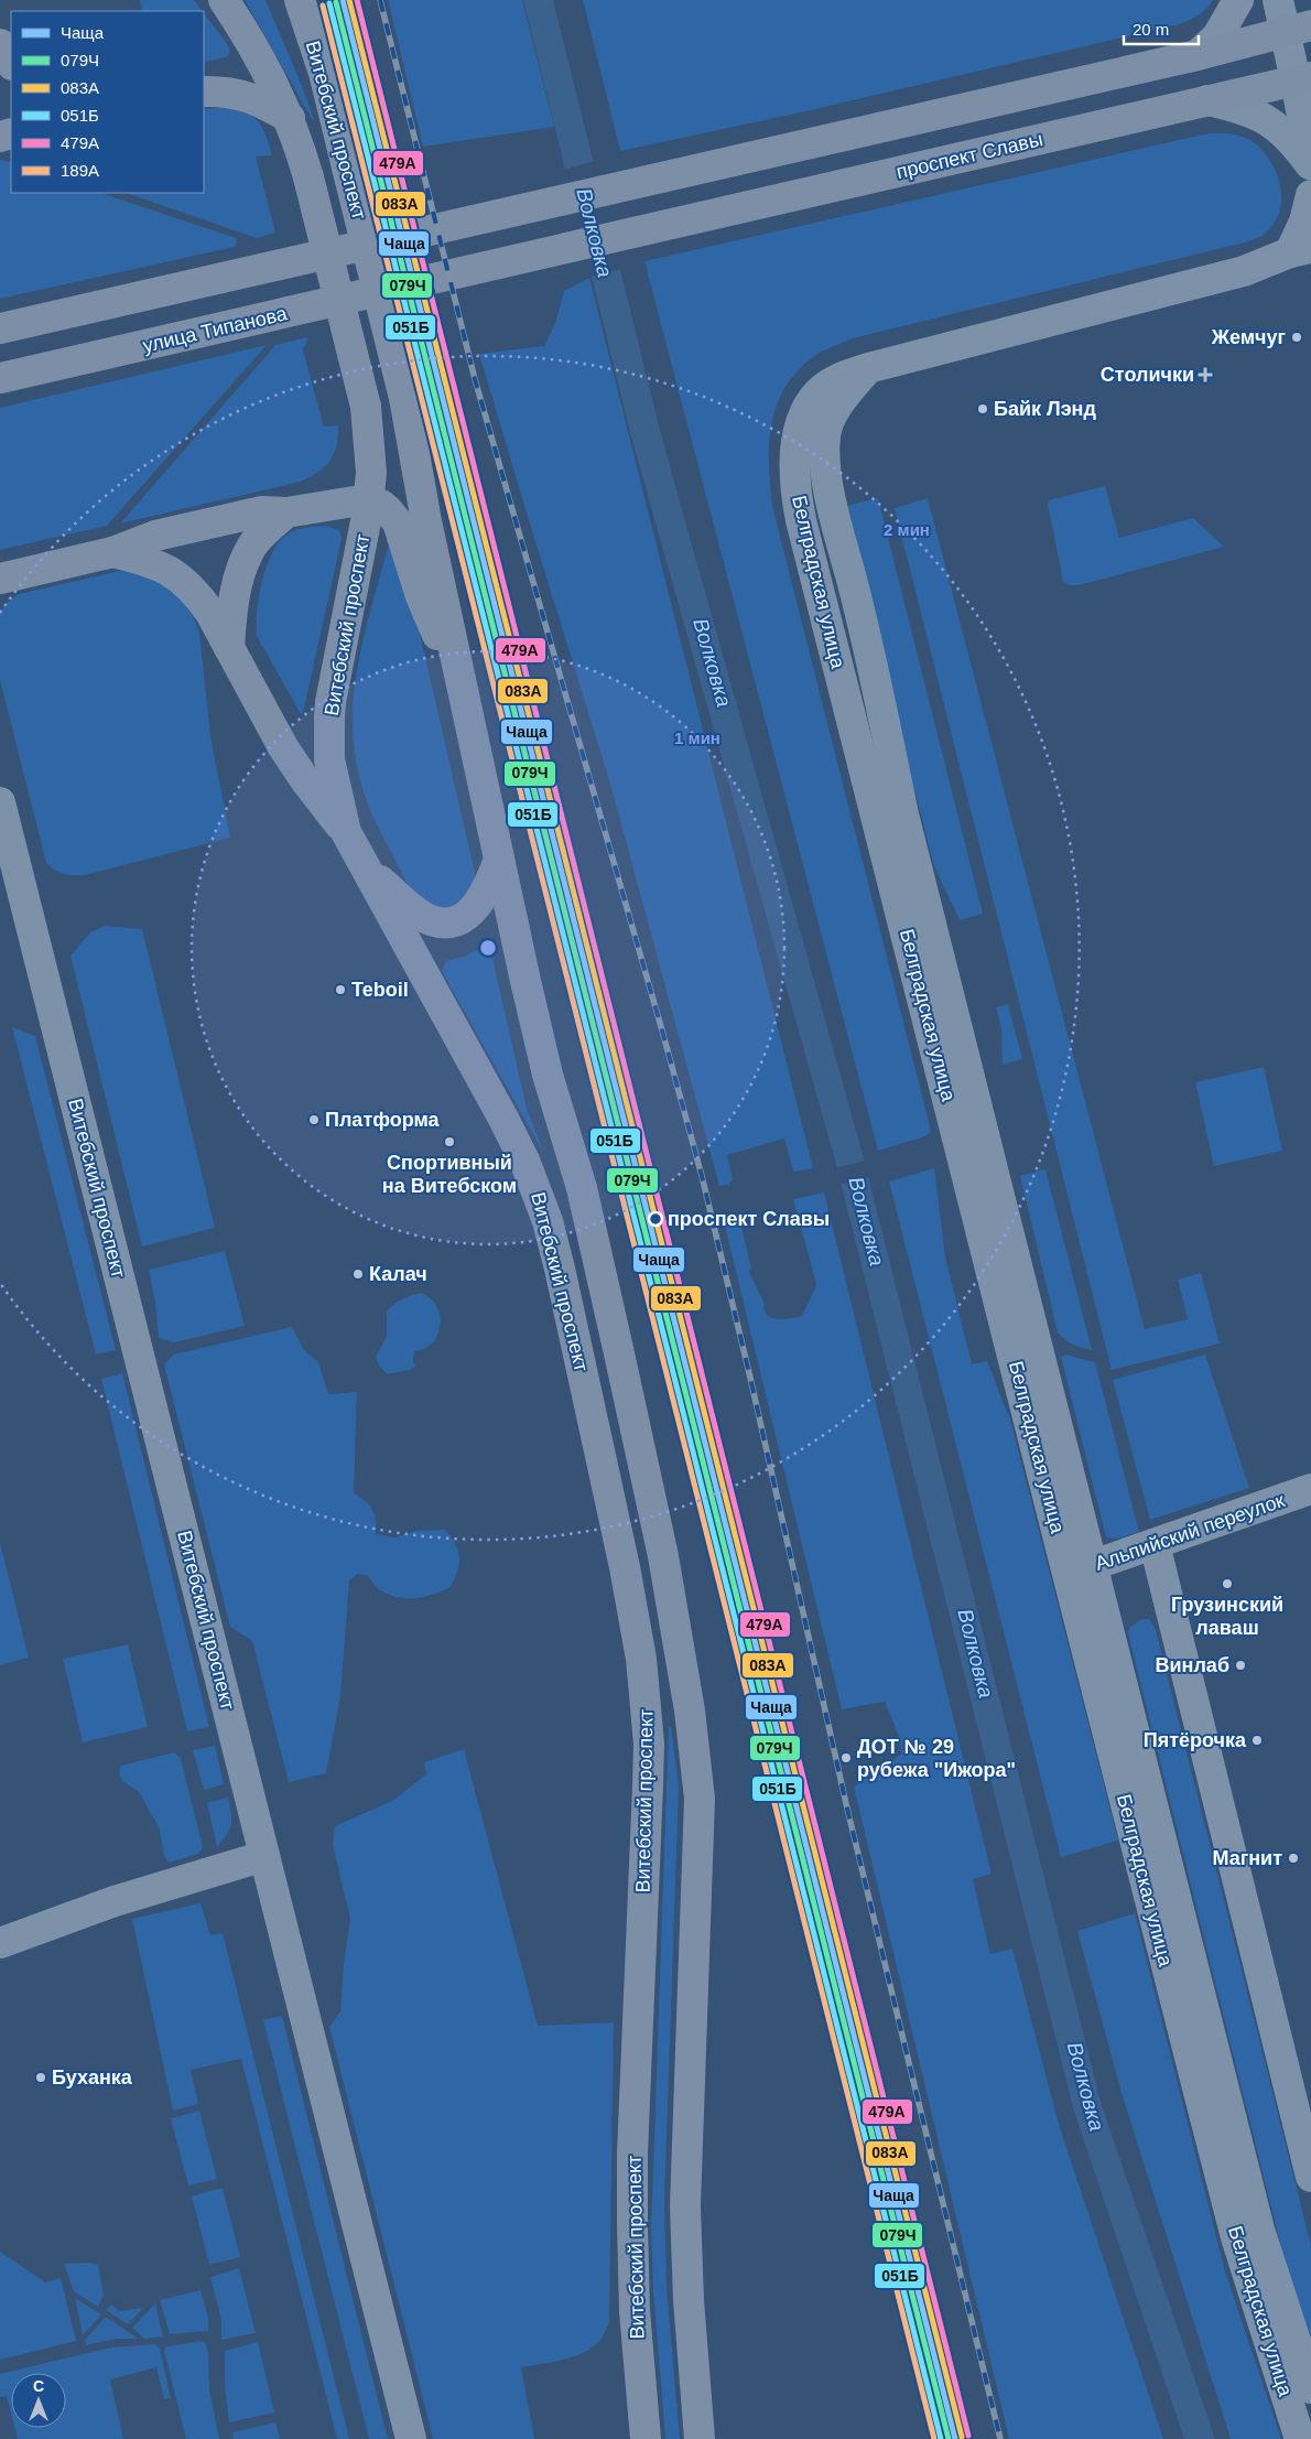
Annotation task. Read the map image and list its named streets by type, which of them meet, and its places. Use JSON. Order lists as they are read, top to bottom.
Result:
{
  "streets": {
    "main road": ["Витебский проспект", "проспект Славы", "улица Типанова"],
    "street": ["Белградская улица", "Альпийский переулок"]
  },
  "crossings": [
    ["проспект Славы", "улица Типанова"],
    ["Белградская улица", "Альпийский переулок"]
  ],
  "water": ["Волковка"],
  "places": {
    "other": [
      "Жемчуг",
      "Байк Лэнд",
      "Teboil",
      "Платформа",
      "Спортивный на Витебском",
      "проспект Славы",
      "Калач",
      "Грузинский лаваш",
      "Винлаб",
      "Пятёрочка",
      "ДОТ № 29 рубежа \"Ижора\"",
      "Магнит",
      "Буханка"
    ],
    "health": ["Столички"]
  },
  "lines": [
    "transit line Чаща",
    "transit line 083А",
    "transit line 479А",
    "transit line 079Ч",
    "transit line 051Б",
    "transit line 189А"
  ],
  "legend": [
    "Чаща",
    "079Ч",
    "083А",
    "051Б",
    "479А",
    "189А"
  ],
  "scale_bar": "20 m",
  "north": "top",
  "rings": ["2 мин", "1 мин"]
}
